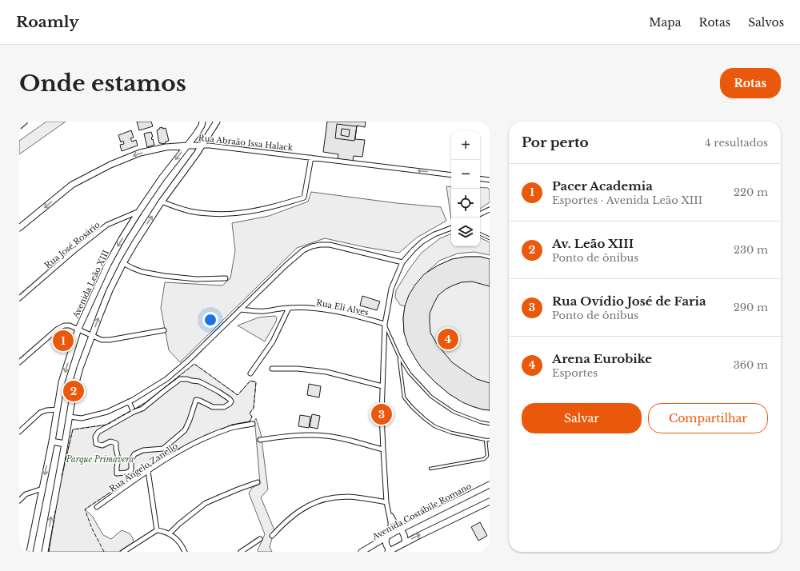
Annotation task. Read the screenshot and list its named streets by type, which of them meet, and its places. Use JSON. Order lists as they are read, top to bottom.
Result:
{
  "streets": {
    "main road": ["Rua Abraão Issa Halack", "Avenida Leão XIII", "Avenida Costábile Romano"],
    "street": ["Rua José Rosário", "Rua Eli Alves", "Rua Ângelo Zanello"]
  },
  "crossings": [
    ["Rua Abraão Issa Halack", "Avenida Leão XIII"],
    ["Rua José Rosário", "Avenida Leão XIII"]
  ],
  "one_way": ["Rua Abraão Issa Halack"],
  "parks": ["Parque Primavera"],
  "page": {
    "header": "Roamly",
    "nav": ["Mapa", "Rotas", "Salvos"],
    "buttons": [
      "Rotas",
      ["Salvar", "Compartilhar"]
    ],
    "title": "Onde estamos",
    "heading": ["Por perto", "4 resultados"],
    "map_buttons": ["+", "−"],
    "list": [
      {
        "mark": "1",
        "name": "Pacer Academia",
        "note": "Esportes · Avenida Leão XIII",
        "value": "220 m"
      },
      {
        "mark": "2",
        "name": "Av. Leão XIII",
        "note": "Ponto de ônibus",
        "value": "230 m"
      },
      {
        "mark": "3",
        "name": "Rua Ovídio José de Faria",
        "note": "Ponto de ônibus",
        "value": "290 m"
      },
      {
        "mark": "4",
        "name": "Arena Eurobike",
        "note": "Esportes",
        "value": "360 m"
      }
    ],
    "pins": [
      "4",
      "1",
      "2",
      "3"
    ]
  }
}
